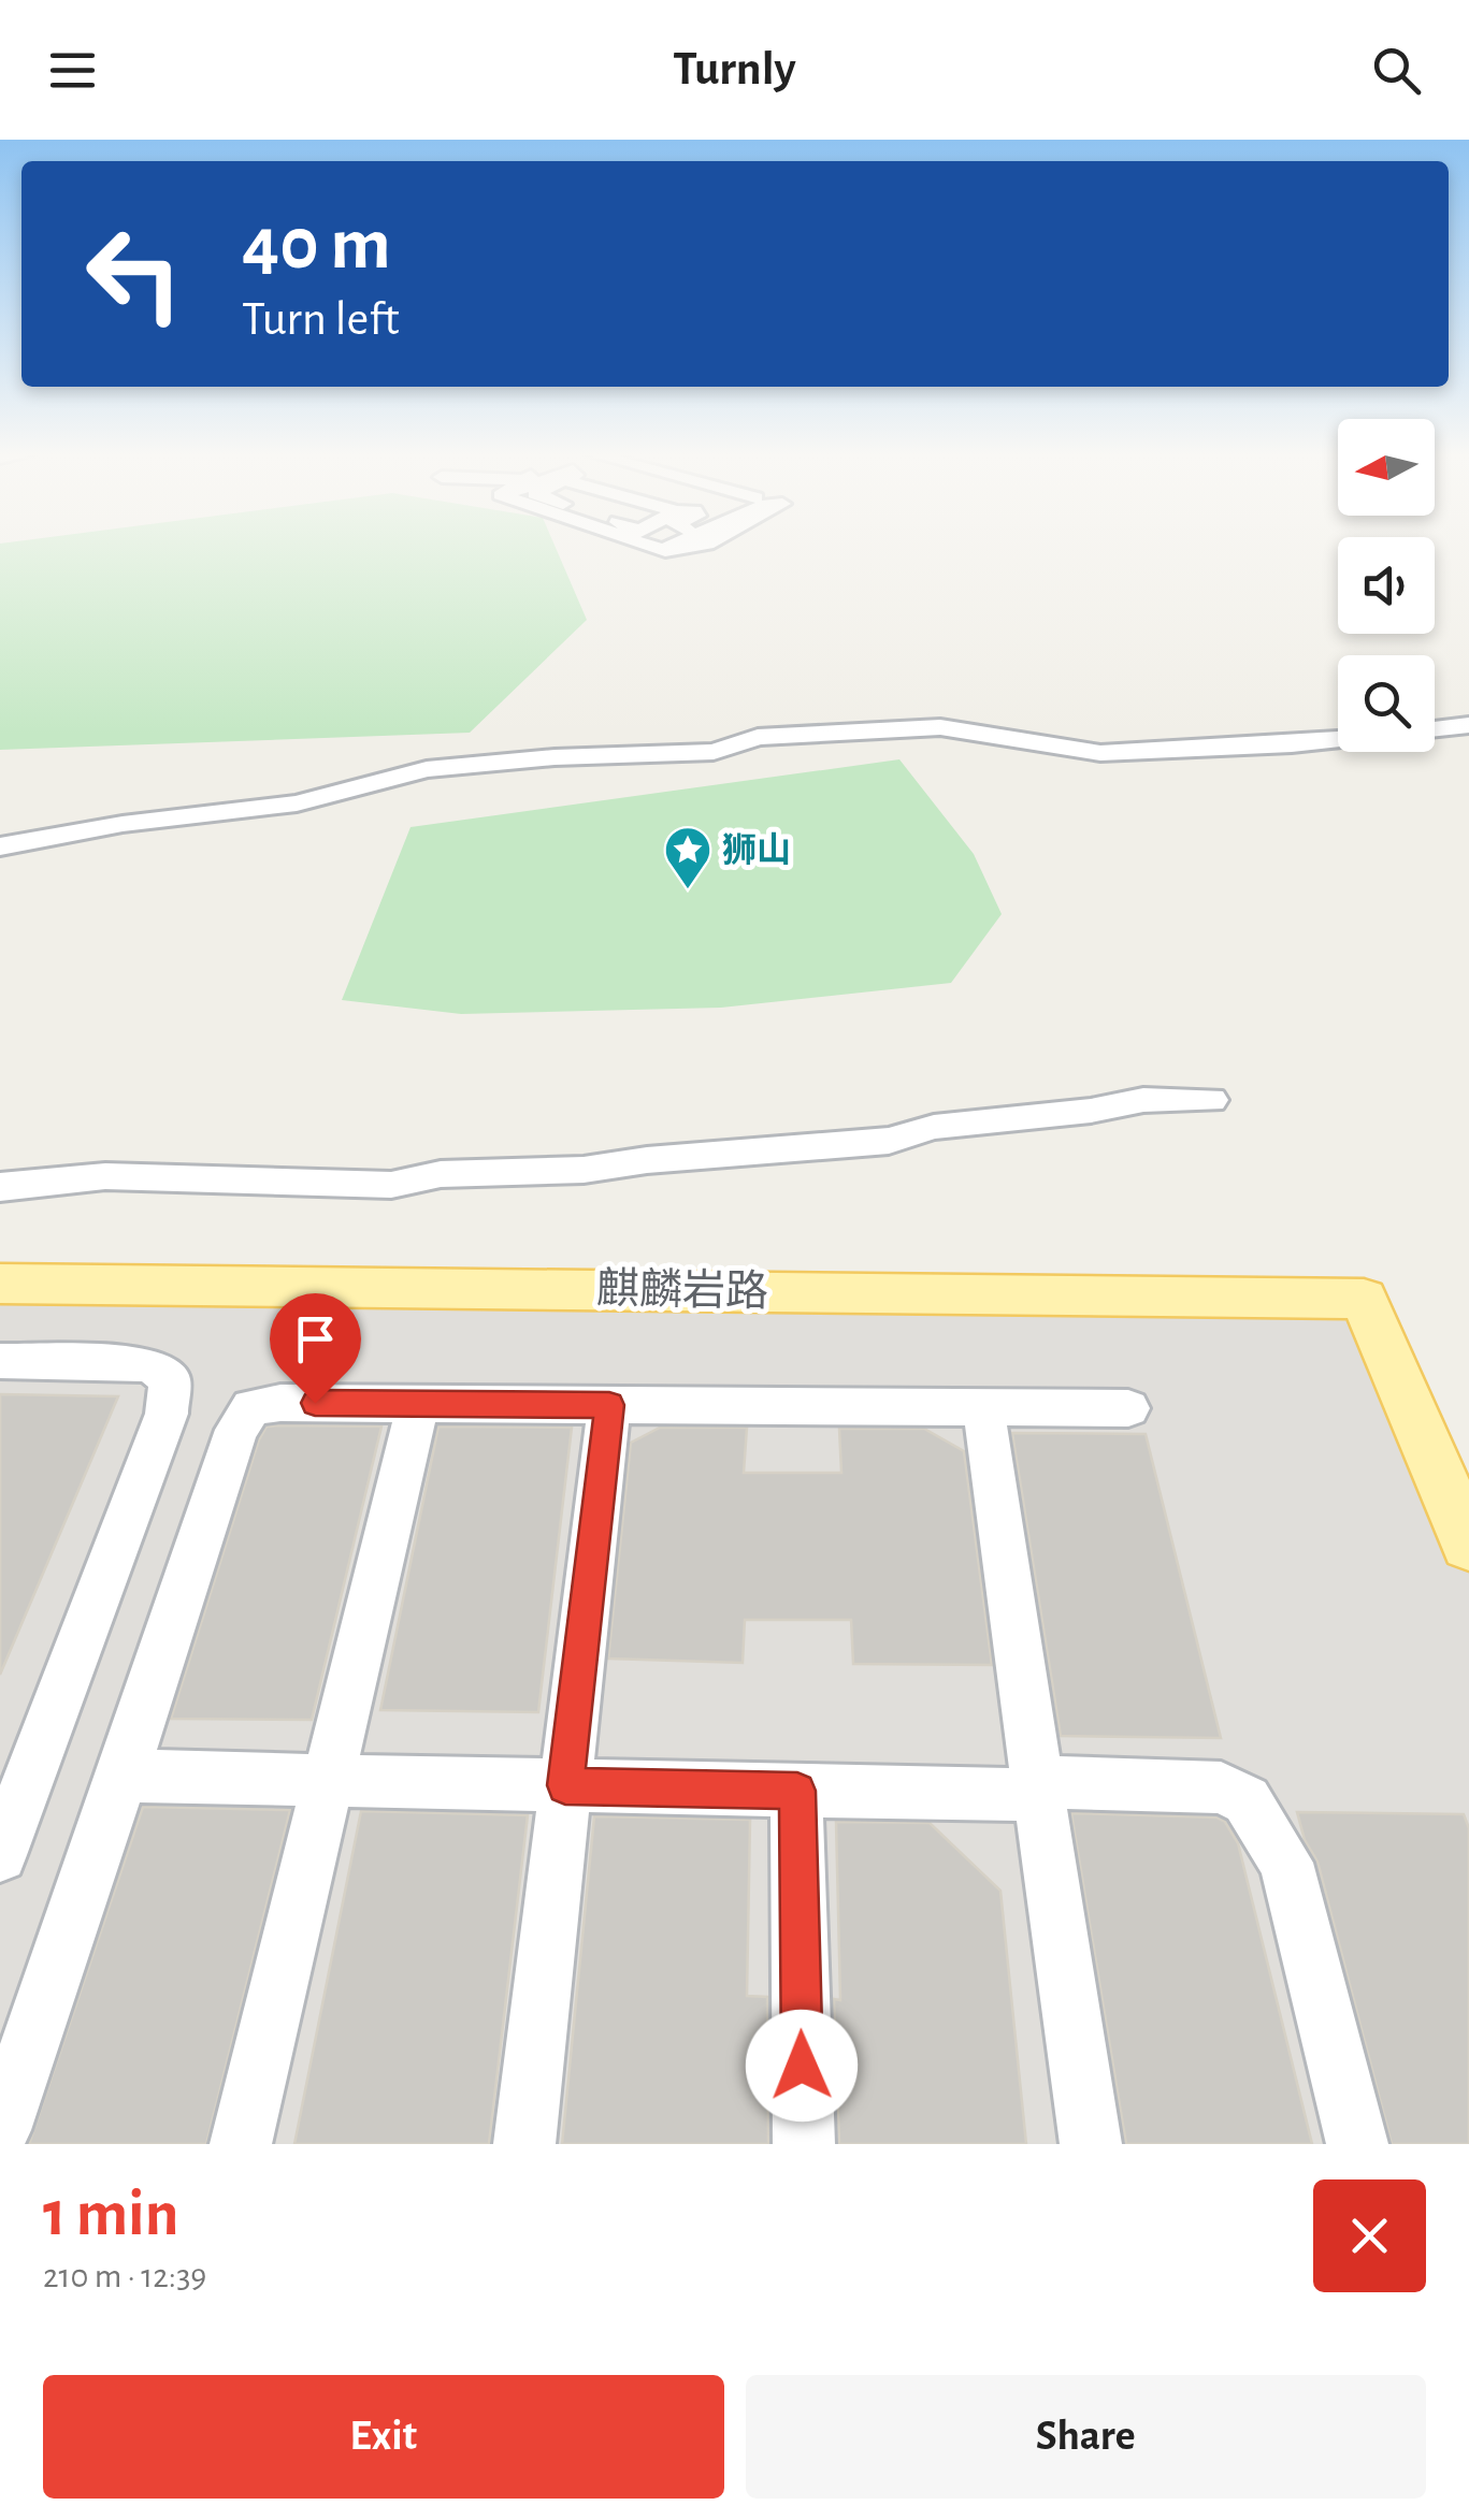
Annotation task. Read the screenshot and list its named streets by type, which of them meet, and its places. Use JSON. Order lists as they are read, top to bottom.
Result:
{
  "streets": {
    "main road": ["麒麟岩路"]
  },
  "places": {
    "place": ["狮山"]
  },
  "north": "left",
  "page": {
    "header": "Turnly",
    "turn": ["40 m", "Turn left"],
    "heading": ["1 min", "210 m · 12:39"],
    "buttons": ["Exit", "Share"]
  }
}
